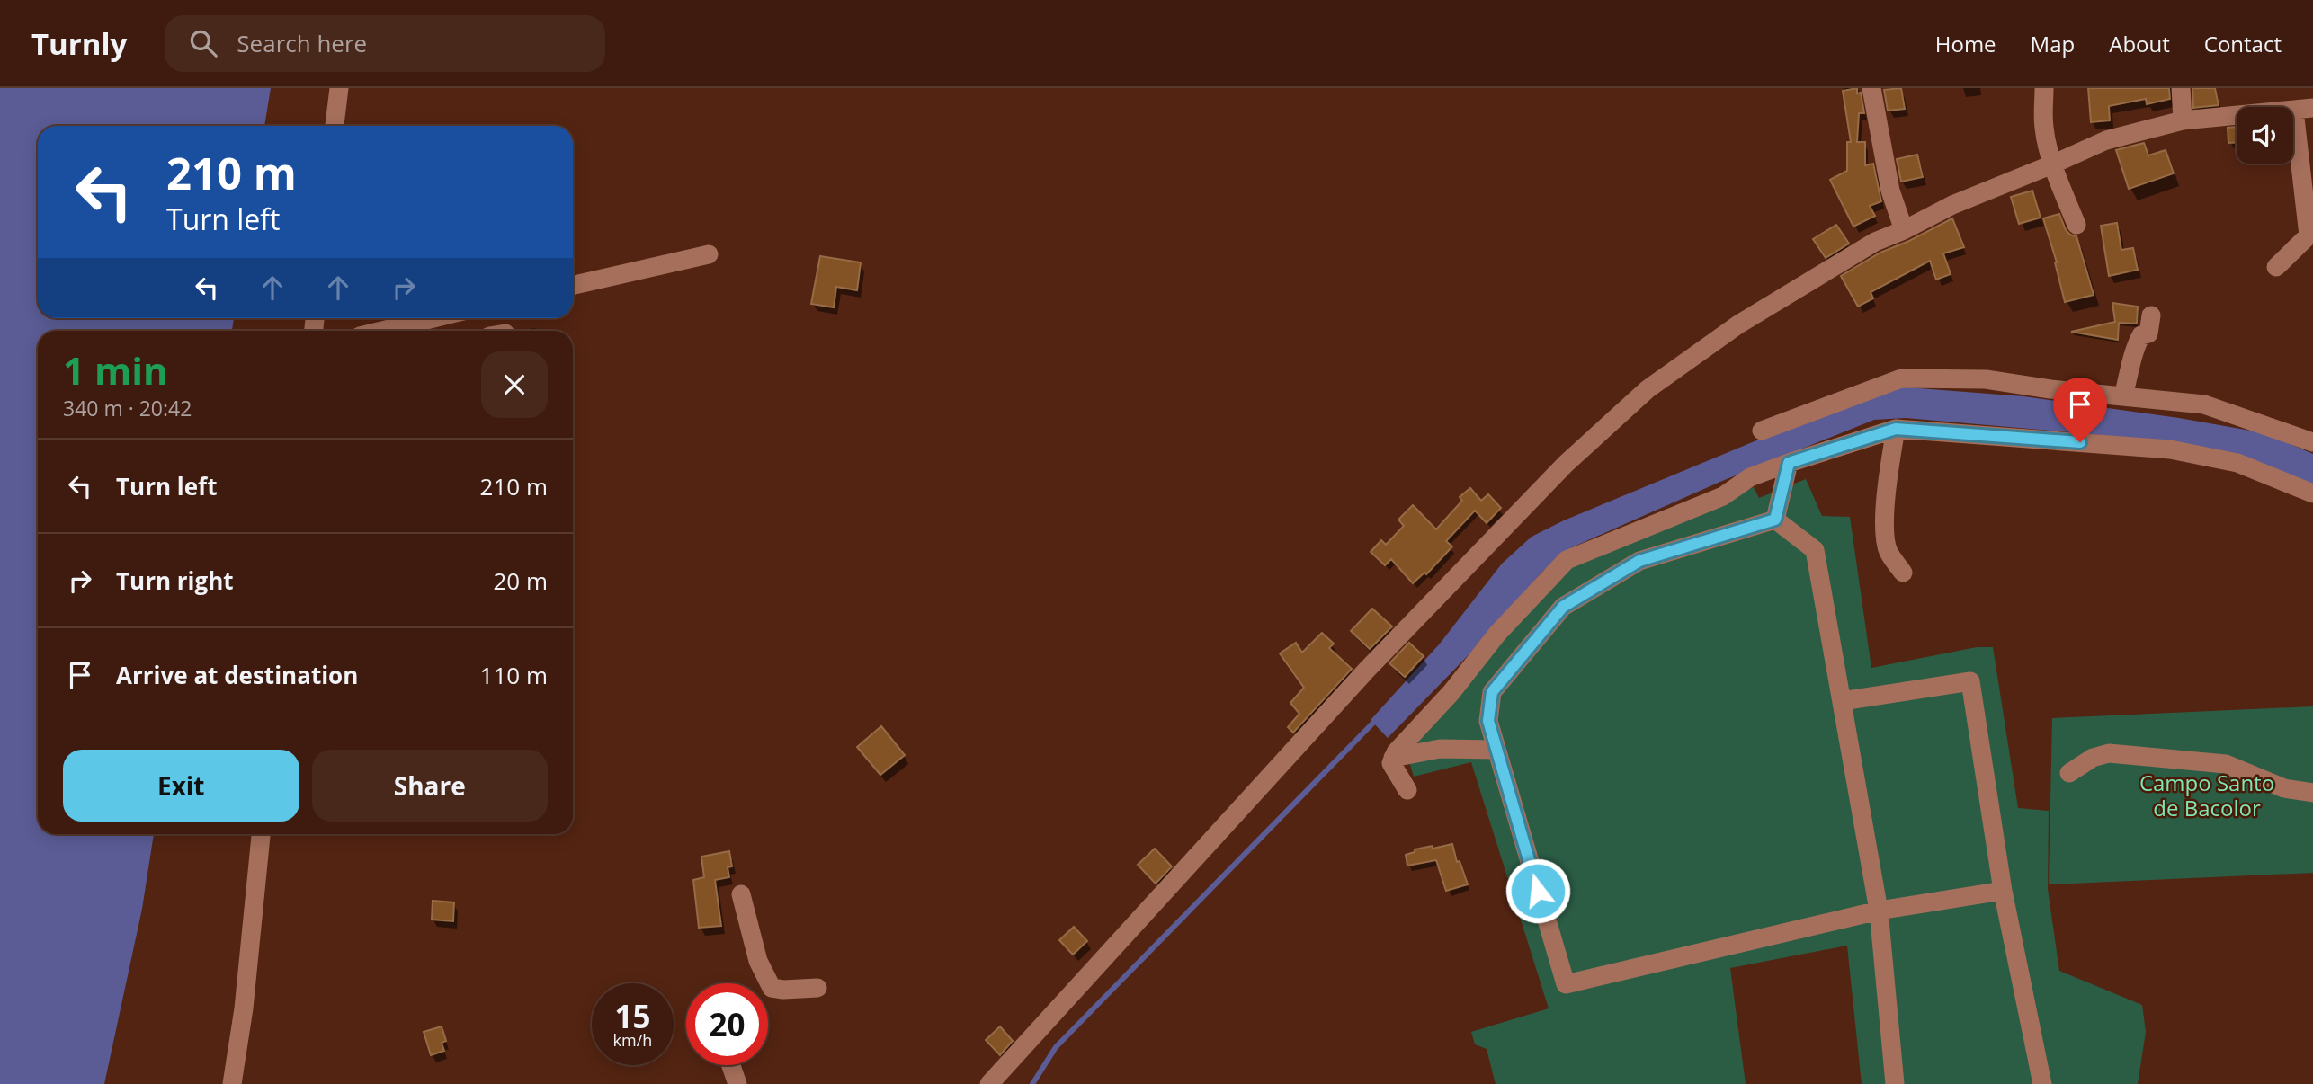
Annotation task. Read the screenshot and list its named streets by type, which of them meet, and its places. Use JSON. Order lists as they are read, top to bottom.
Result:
{
  "parks": ["Campo Santo de Bacolor"],
  "page": {
    "header": "Turnly",
    "search": "Search here",
    "nav": [
      "Home",
      "Map",
      "About",
      "Contact"
    ],
    "turn": ["210 m", "Turn left"],
    "heading": ["1 min", "340 m · 20:42"],
    "list": [
      {
        "name": "Turn left",
        "value": "210 m"
      },
      {
        "name": "Turn right",
        "value": "20 m"
      },
      {
        "name": "Arrive at destination",
        "value": "110 m"
      }
    ],
    "buttons": ["Exit", "Share"],
    "speed": "15 km/h",
    "limit": "20"
  }
}
